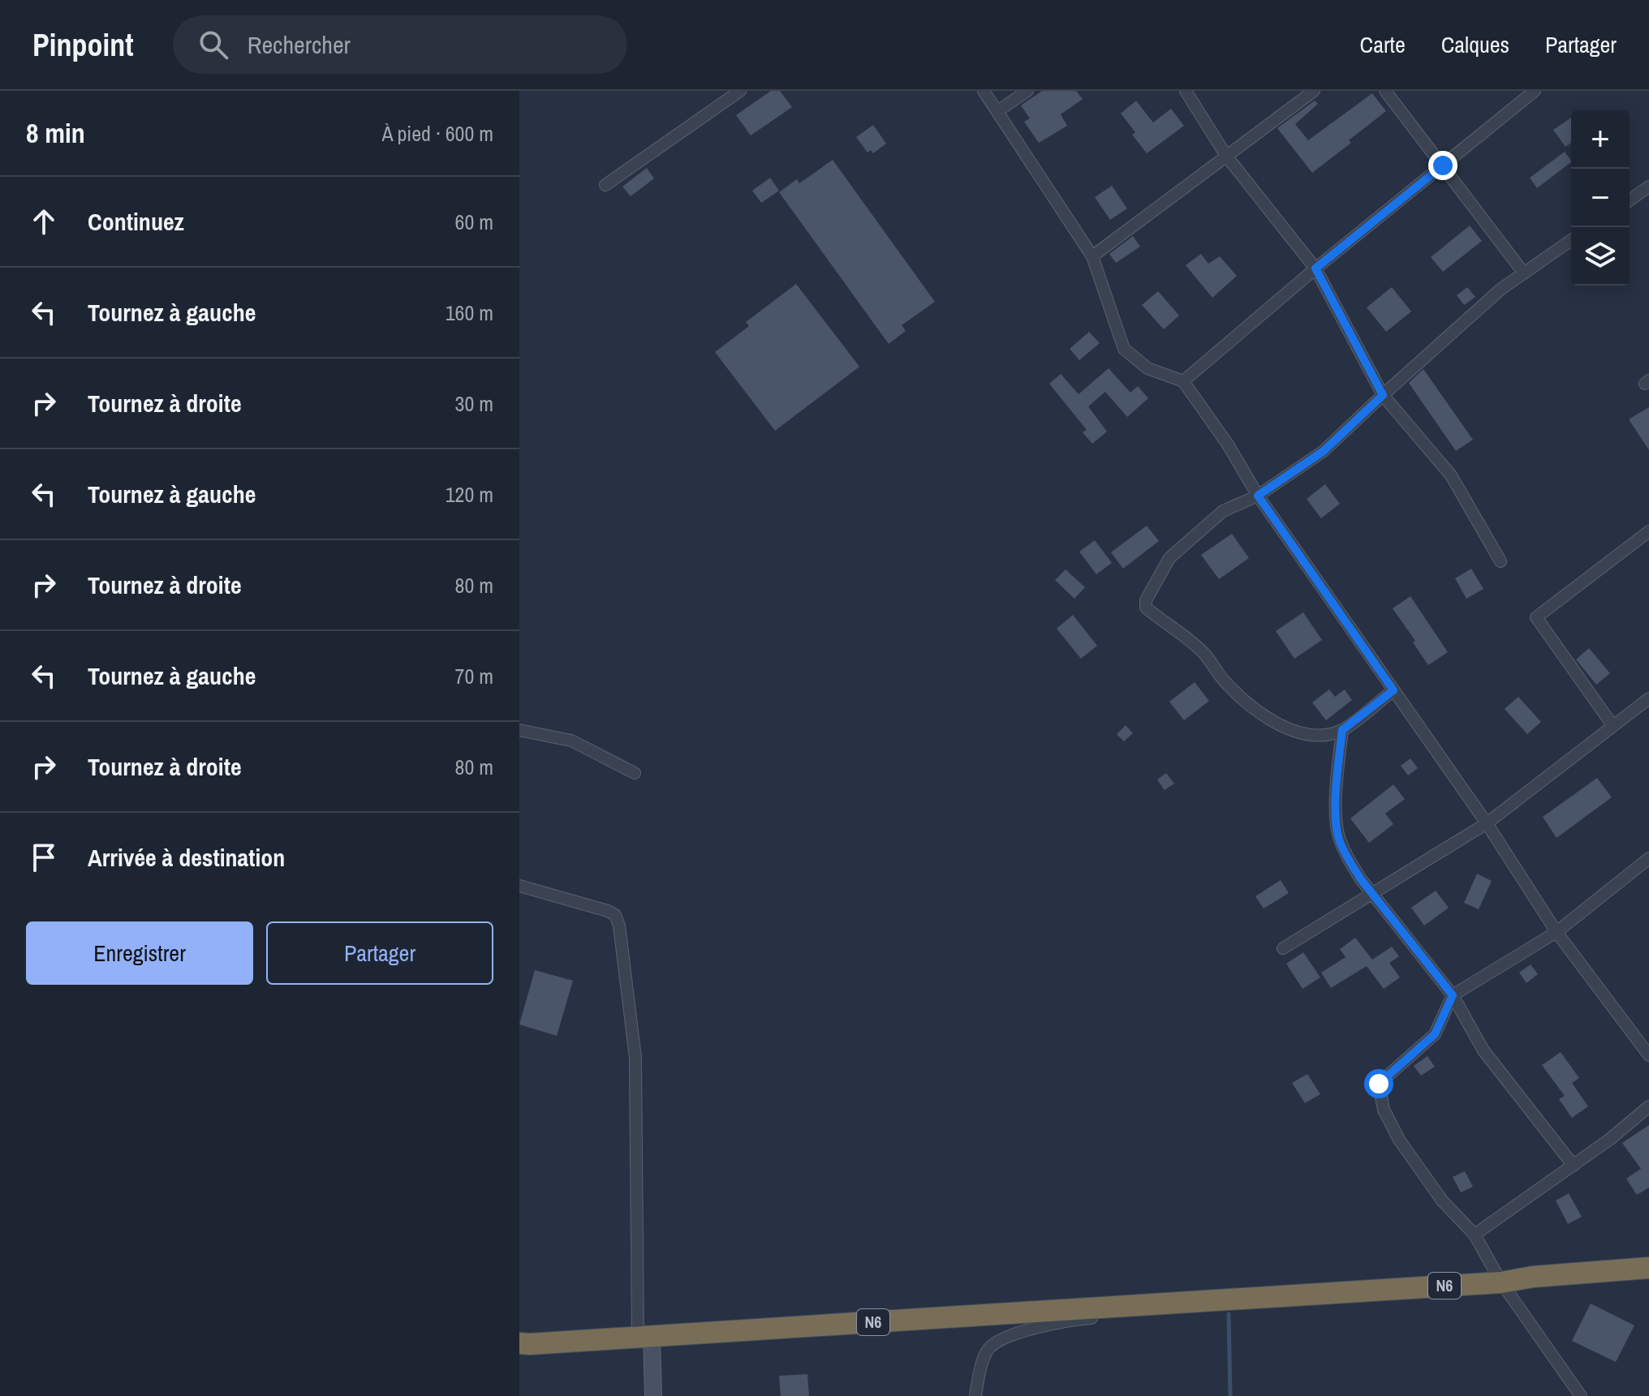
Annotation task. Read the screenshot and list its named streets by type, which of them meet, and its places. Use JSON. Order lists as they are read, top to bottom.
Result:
{
  "streets": {
    "highway": ["N6"]
  },
  "page": {
    "header": "Pinpoint",
    "search": "Rechercher",
    "nav": ["Carte", "Calques", "Partager"],
    "heading": ["8 min", "À pied · 600 m"],
    "map_buttons": ["+", "−"],
    "list": [
      ["Continuez", "60 m"],
      ["Tournez à gauche", "160 m"],
      ["Tournez à droite", "30 m"],
      ["Tournez à gauche", "120 m"],
      ["Tournez à droite", "80 m"],
      ["Tournez à gauche", "70 m"],
      ["Tournez à droite", "80 m"],
      "Arrivée à destination"
    ],
    "buttons": ["Enregistrer", "Partager"]
  }
}
